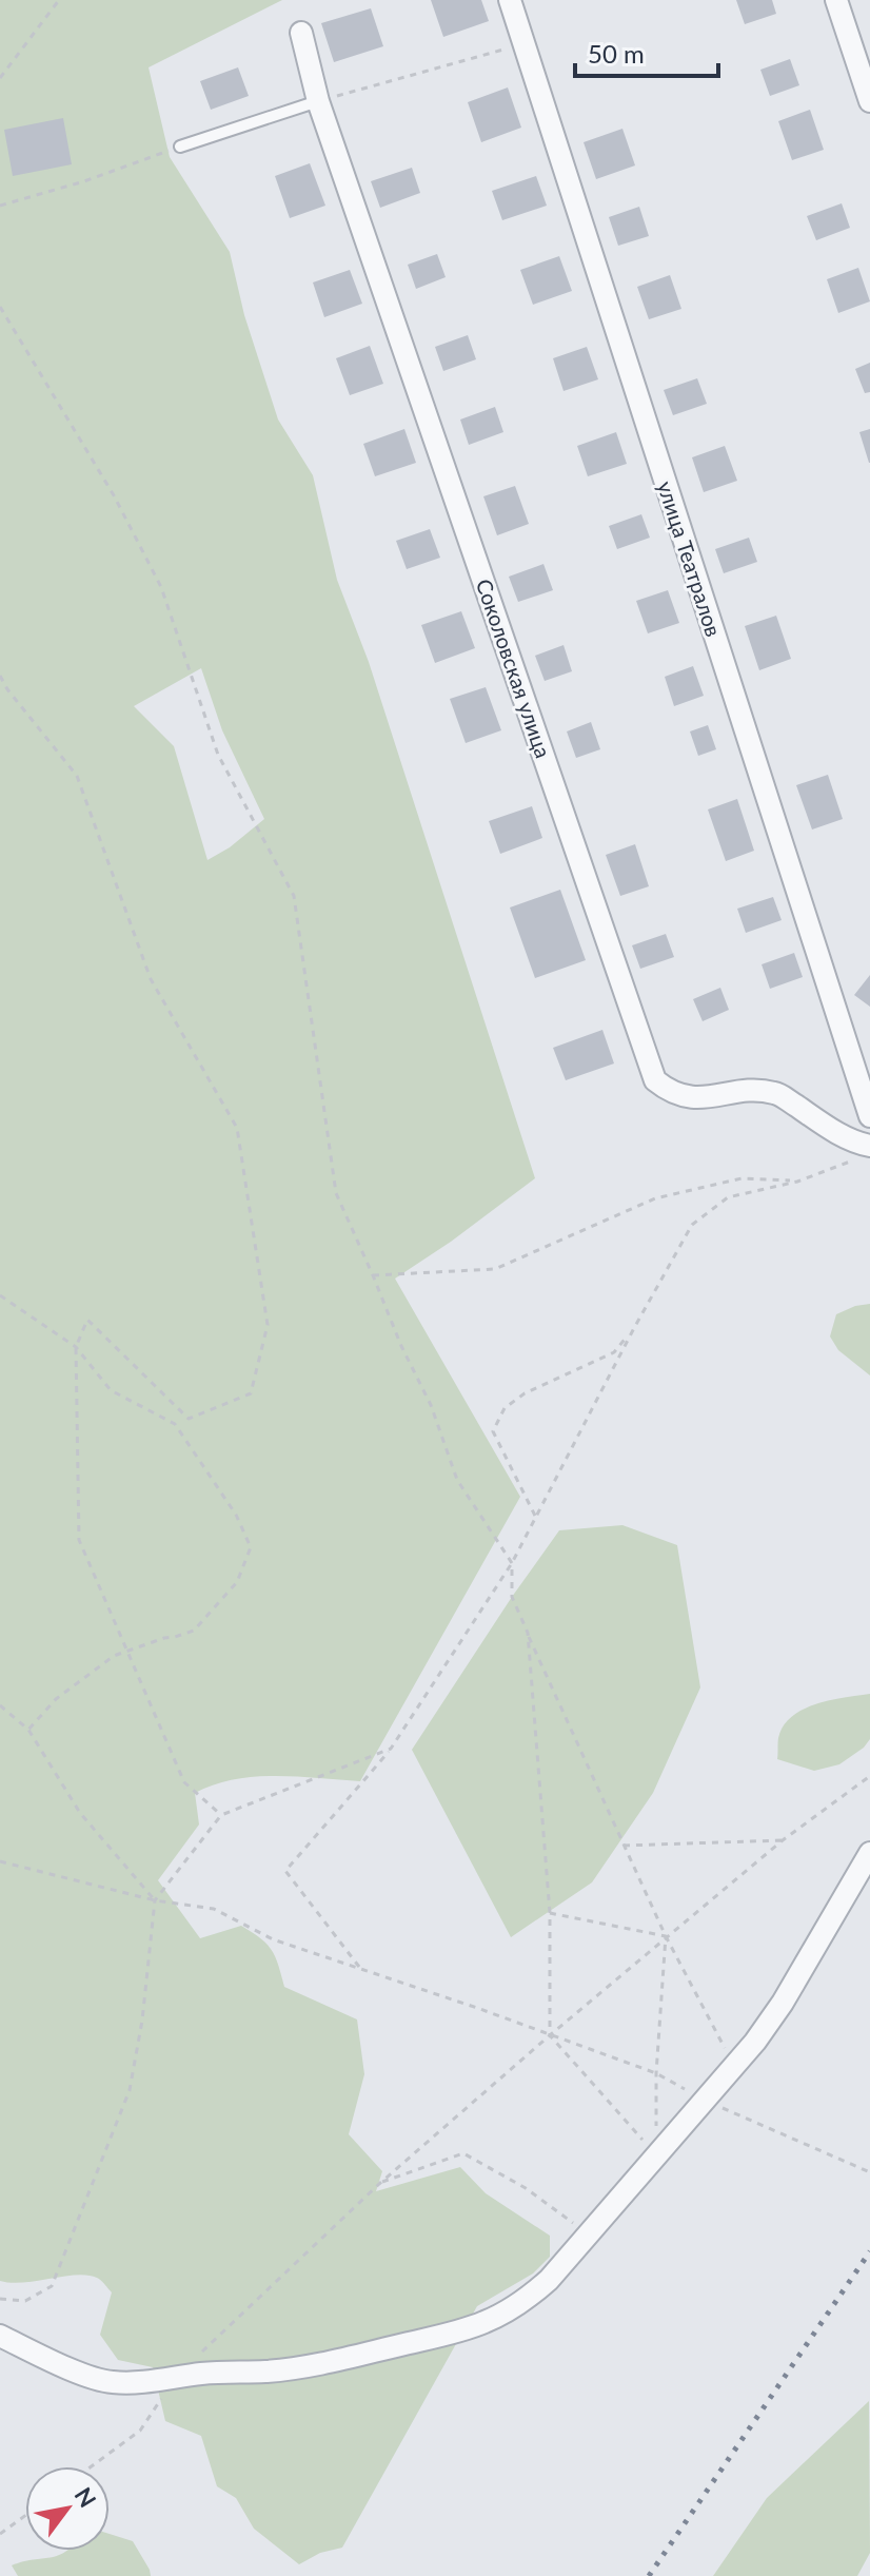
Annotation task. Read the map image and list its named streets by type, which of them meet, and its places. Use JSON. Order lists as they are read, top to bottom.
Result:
{
  "streets": {
    "street": ["улица Театралов", "Соколовская улица"]
  },
  "scale_bar": "50 m",
  "north": "top right"
}
